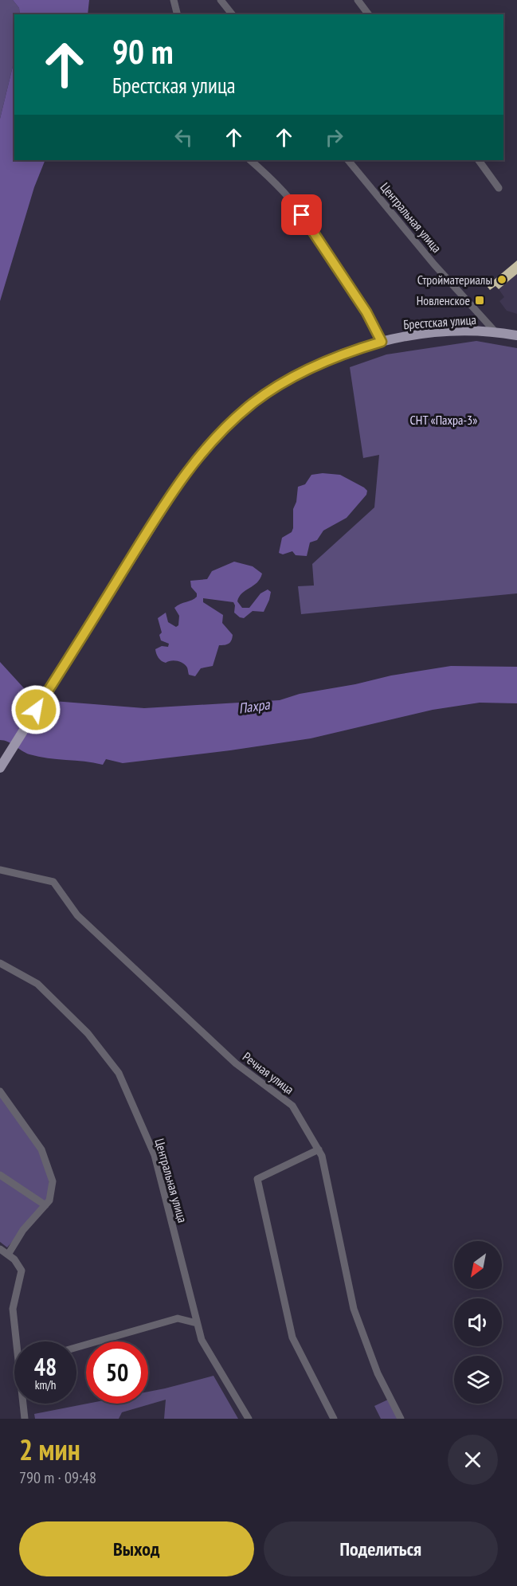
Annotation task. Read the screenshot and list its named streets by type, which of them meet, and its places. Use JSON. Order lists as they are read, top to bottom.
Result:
{
  "streets": {
    "main road": ["Брестская улица"],
    "street": ["Центральная улица", "Речная улица"]
  },
  "crossings": [
    ["Центральная улица", "Брестская улица"]
  ],
  "water": ["Пахра"],
  "parks": ["СНТ «Пахра-3»"],
  "places": {
    "other": ["Стройматериалы"],
    "transit": ["Новленское"]
  },
  "north": "bottom left",
  "page": {
    "turn": ["90 m", "Брестская улица"],
    "speed": "48 km/h",
    "limit": "50",
    "heading": ["2 мин", "790 m · 09:48"],
    "buttons": ["Выход", "Поделиться"]
  }
}
